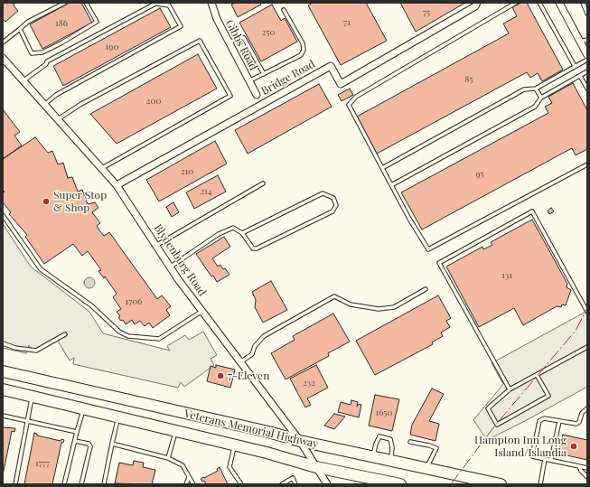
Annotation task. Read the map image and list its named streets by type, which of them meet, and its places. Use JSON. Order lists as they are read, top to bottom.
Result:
{
  "streets": {
    "highway": ["Veterans Memorial Highway"],
    "street": ["Gibbs Road", "Bridge Road", "Blydenburg Road"]
  },
  "crossings": [
    ["Bridge Road", "Blydenburg Road"],
    ["Blydenburg Road", "Veterans Memorial Highway"]
  ],
  "places": ["Super Stop & Shop", "7-Eleven", "Hampton Inn Long Island/Islandia"],
  "house_numbers": [
    "75",
    "71",
    "186",
    "250",
    "190",
    "85",
    "200",
    "210",
    "95",
    "214",
    "131",
    "1706",
    "232",
    "1650",
    "1777"
  ]
}
